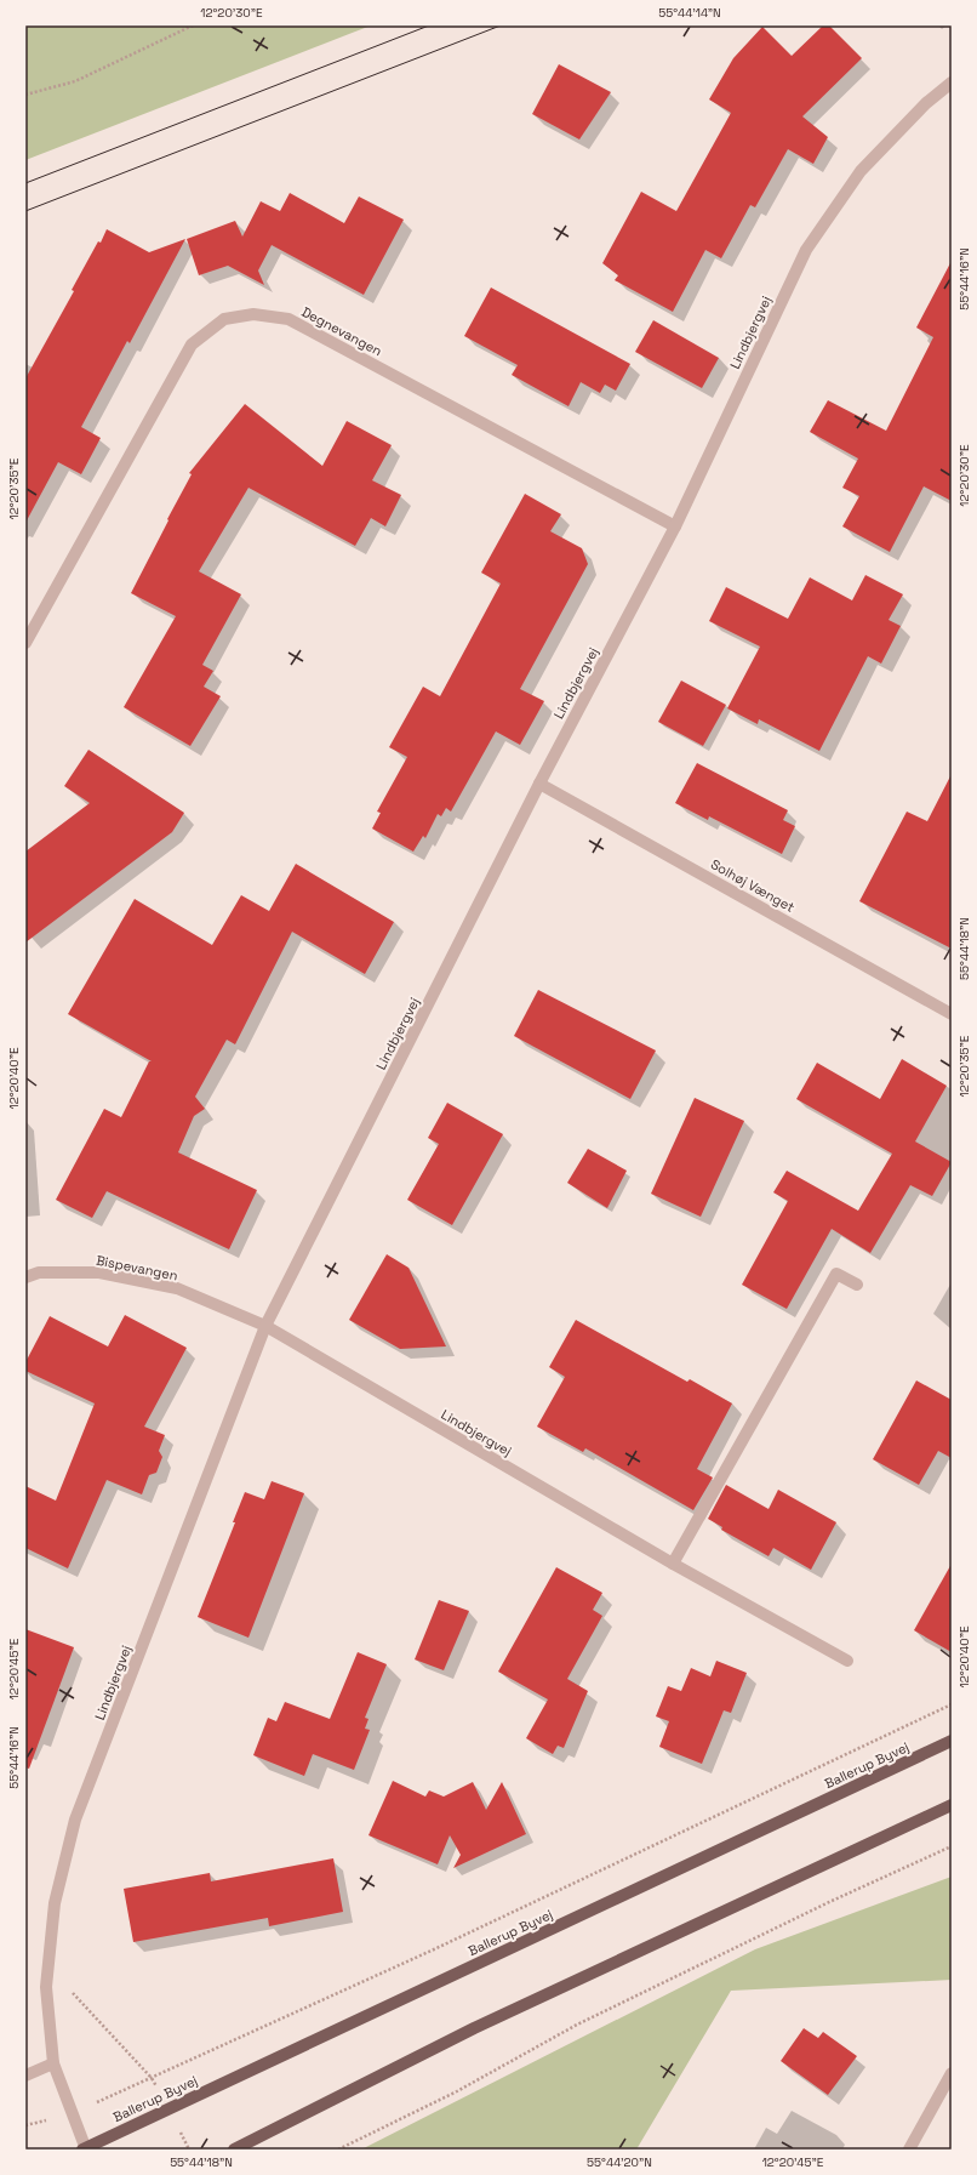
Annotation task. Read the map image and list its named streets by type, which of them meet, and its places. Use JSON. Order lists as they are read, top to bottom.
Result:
{
  "streets": {
    "main road": ["Ballerup Byvej"],
    "street": [
      "Degnevangen",
      "Lindbjergvej",
      "Solhøj Vænget",
      "Bispevangen"
    ]
  },
  "crossings": [
    ["Degnevangen", "Lindbjergvej"],
    ["Lindbjergvej", "Solhøj Vænget"],
    ["Lindbjergvej", "Bispevangen"],
    ["Lindbjergvej", "Ballerup Byvej"]
  ],
  "coordinates": [
    "12°20'30\"E",
    "55°44'14\"N",
    "55°44'16\"N",
    "12°20'35\"E",
    "55°44'18\"N",
    "12°20'40\"E",
    "12°20'45\"E",
    "55°44'20\"N"
  ]
}
